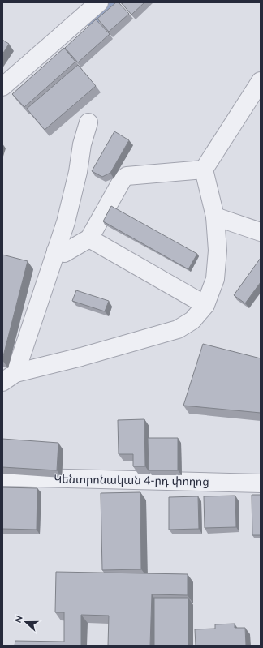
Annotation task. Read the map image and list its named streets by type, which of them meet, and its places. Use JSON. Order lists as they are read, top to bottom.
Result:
{
  "streets": {
    "street": ["Կենտրոնական 4-րդ փողոց"]
  },
  "north": "left"
}
